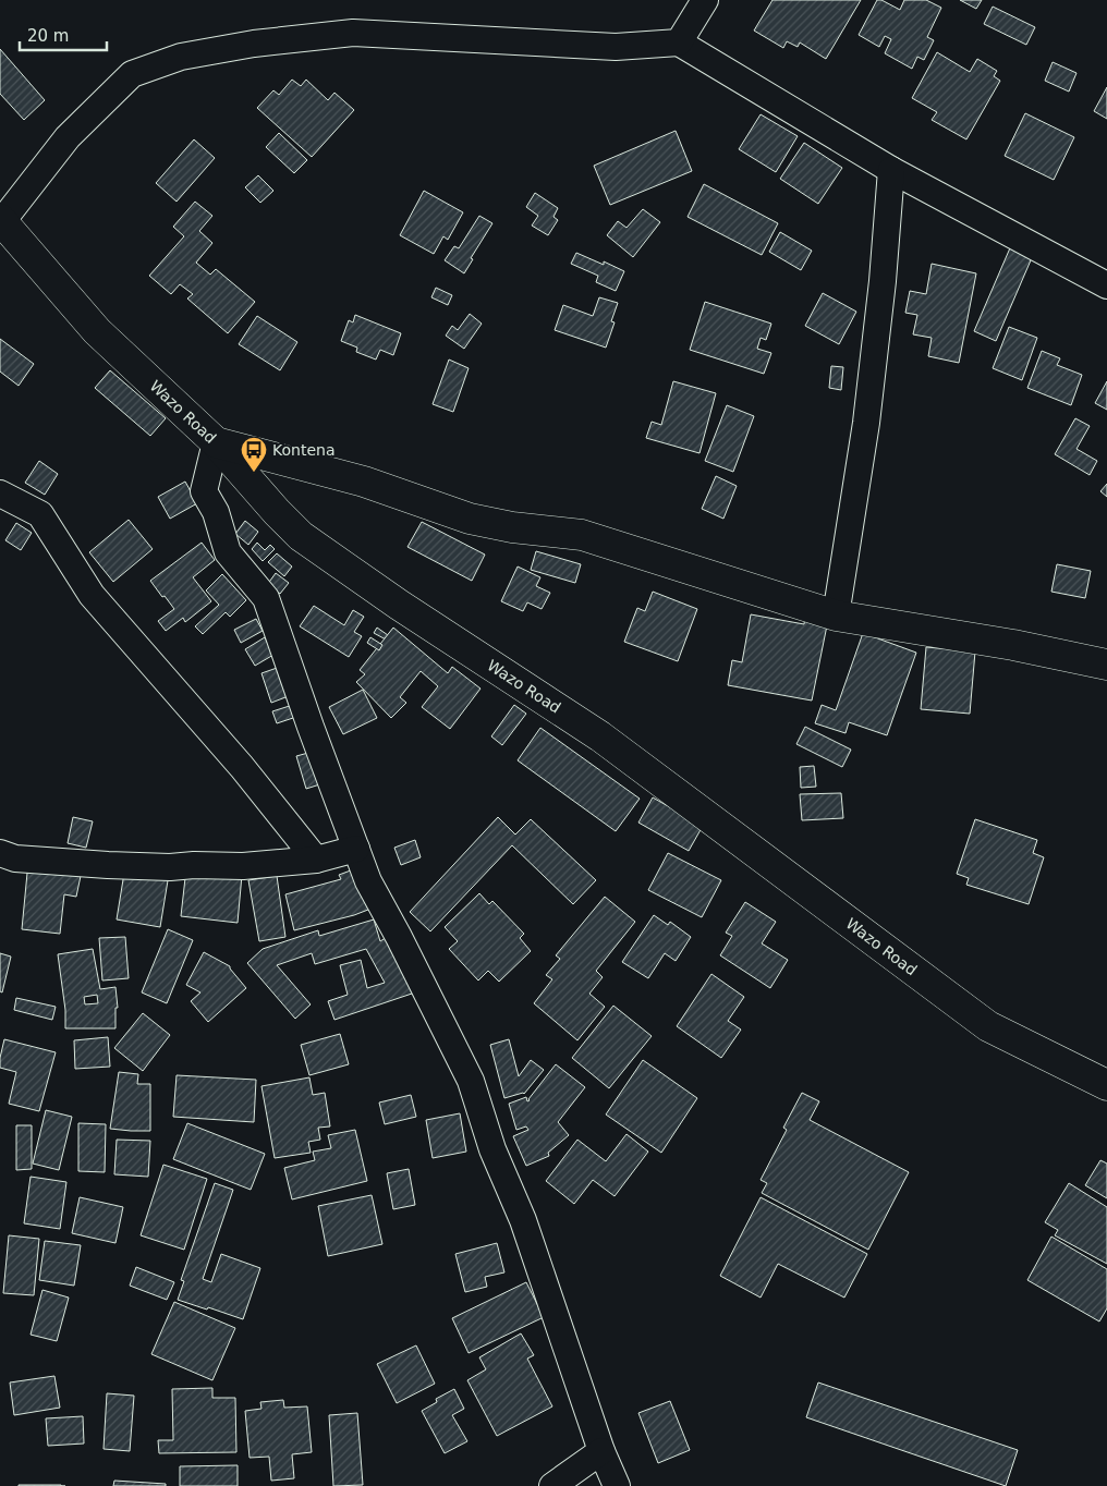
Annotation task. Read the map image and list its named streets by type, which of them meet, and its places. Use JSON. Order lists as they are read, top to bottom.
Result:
{
  "streets": {
    "main road": ["Wazo Road"]
  },
  "places": {
    "bus stop": ["Kontena"]
  },
  "scale_bar": "20 m"
}
